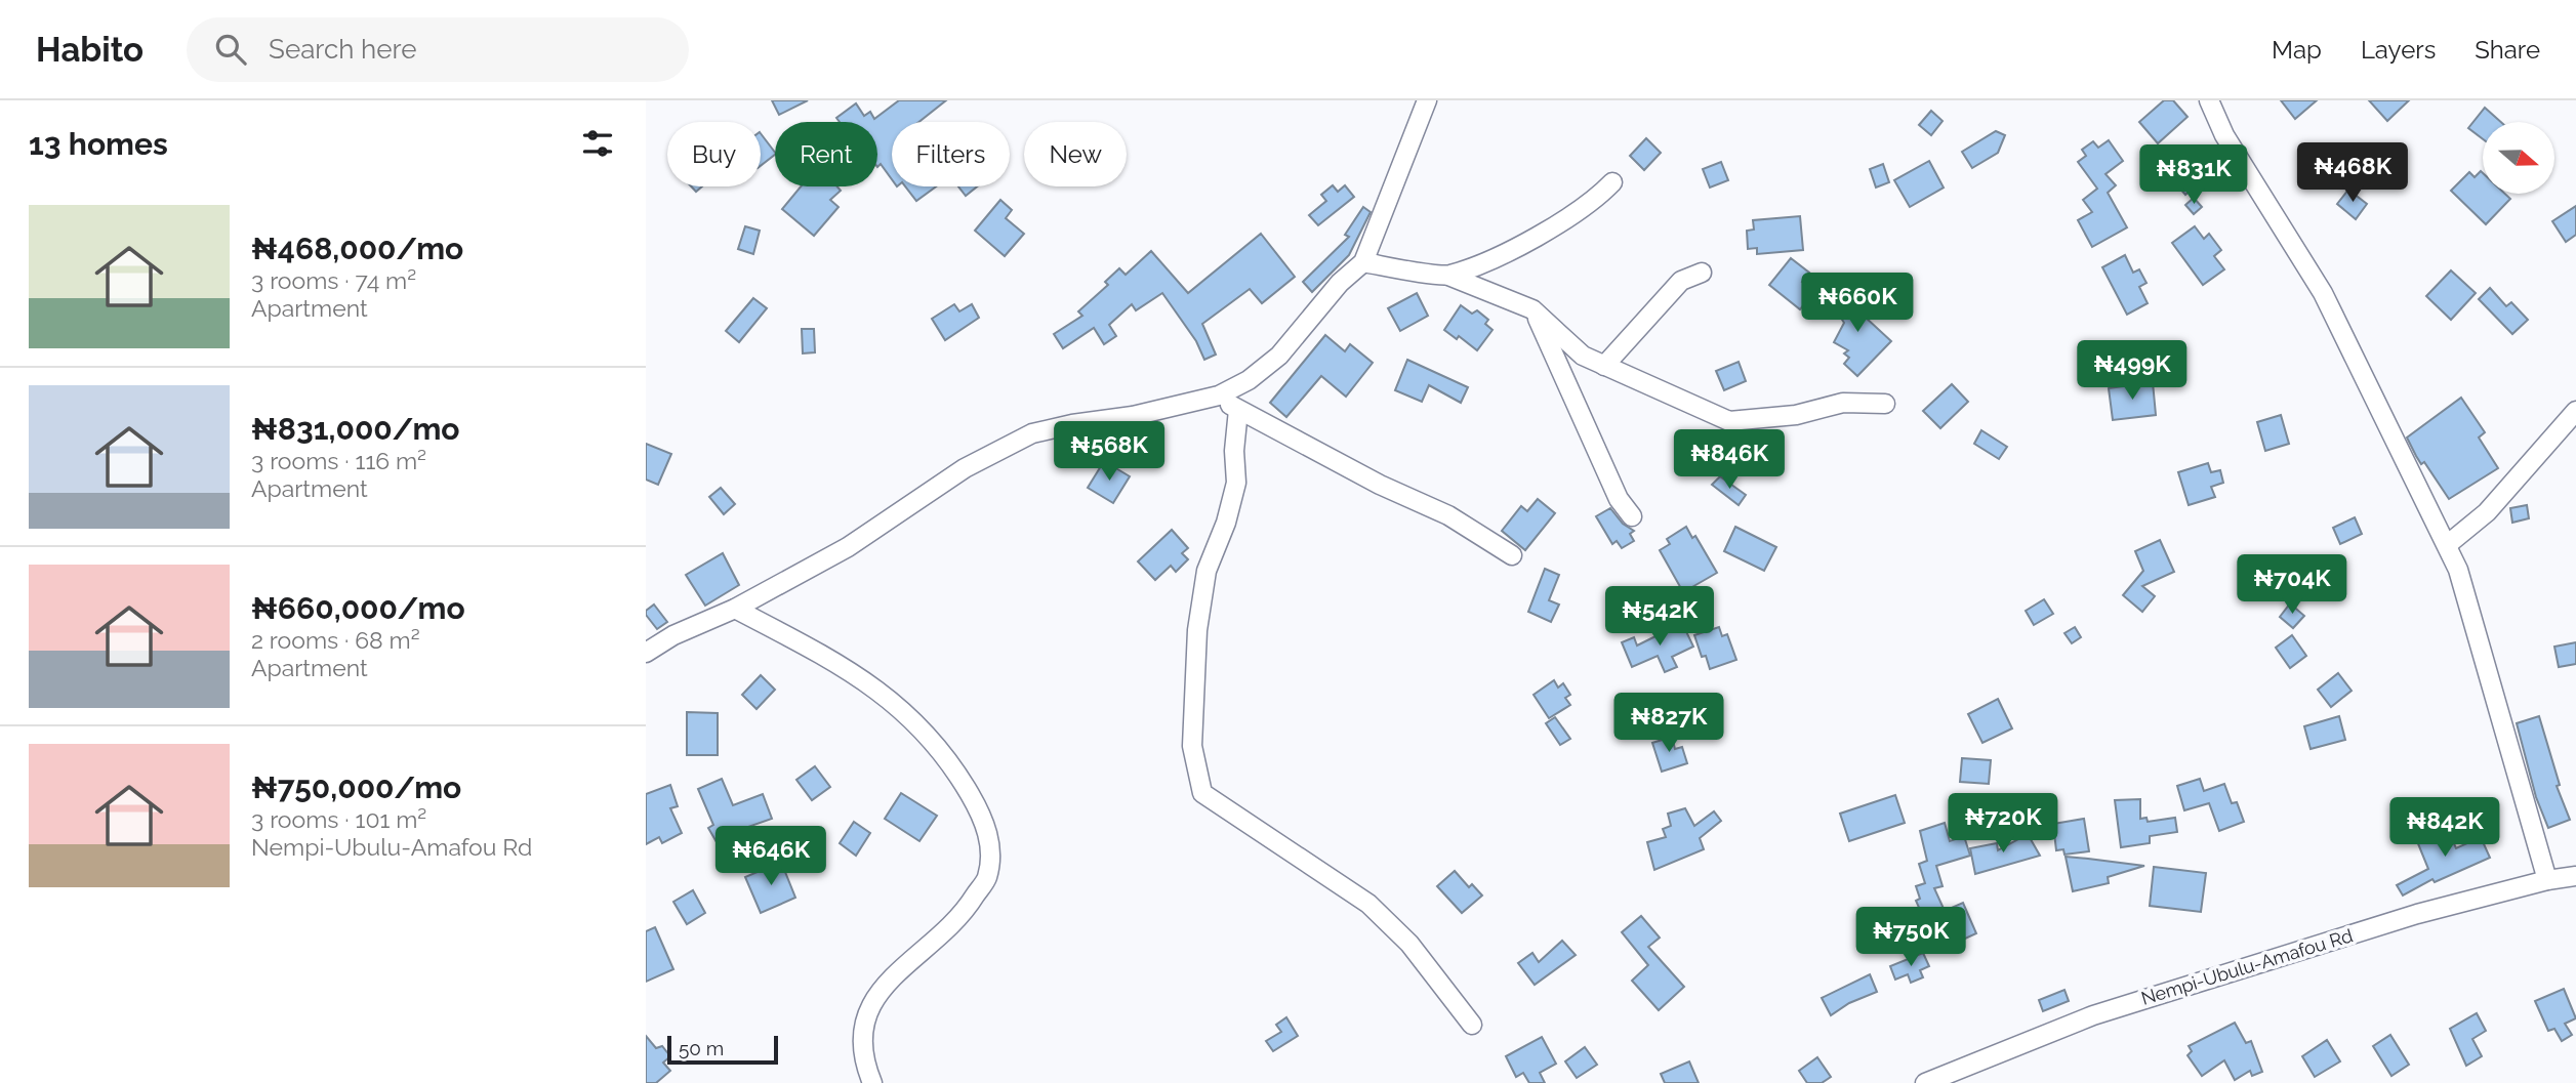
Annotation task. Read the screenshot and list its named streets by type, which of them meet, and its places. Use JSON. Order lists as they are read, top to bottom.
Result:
{
  "streets": {
    "street": ["Nempi-Ubulu-Amafou Rd"]
  },
  "scale_bar": "50 m",
  "north": "right",
  "page": {
    "header": "Habito",
    "search": "Search here",
    "nav": ["Map", "Layers", "Share"],
    "heading": "13 homes",
    "chip": [
      "Buy",
      "Rent",
      "Filters",
      "New"
    ],
    "price": [
      "₦468K",
      "₦831K",
      "₦660K",
      "₦499K",
      "₦568K",
      "₦846K",
      "₦704K",
      "₦542K",
      "₦827K",
      "₦720K",
      "₦842K",
      "₦646K",
      "₦750K"
    ],
    "list": [
      {
        "name": "₦468,000/mo",
        "note": "3 rooms · 74 m² · Apartment"
      },
      {
        "name": "₦831,000/mo",
        "note": "3 rooms · 116 m² · Apartment"
      },
      {
        "name": "₦660,000/mo",
        "note": "2 rooms · 68 m² · Apartment"
      },
      {
        "name": "₦750,000/mo",
        "note": "3 rooms · 101 m² · Nempi-Ubulu-Amafou Rd"
      }
    ],
    "scale": "50 m"
  }
}
